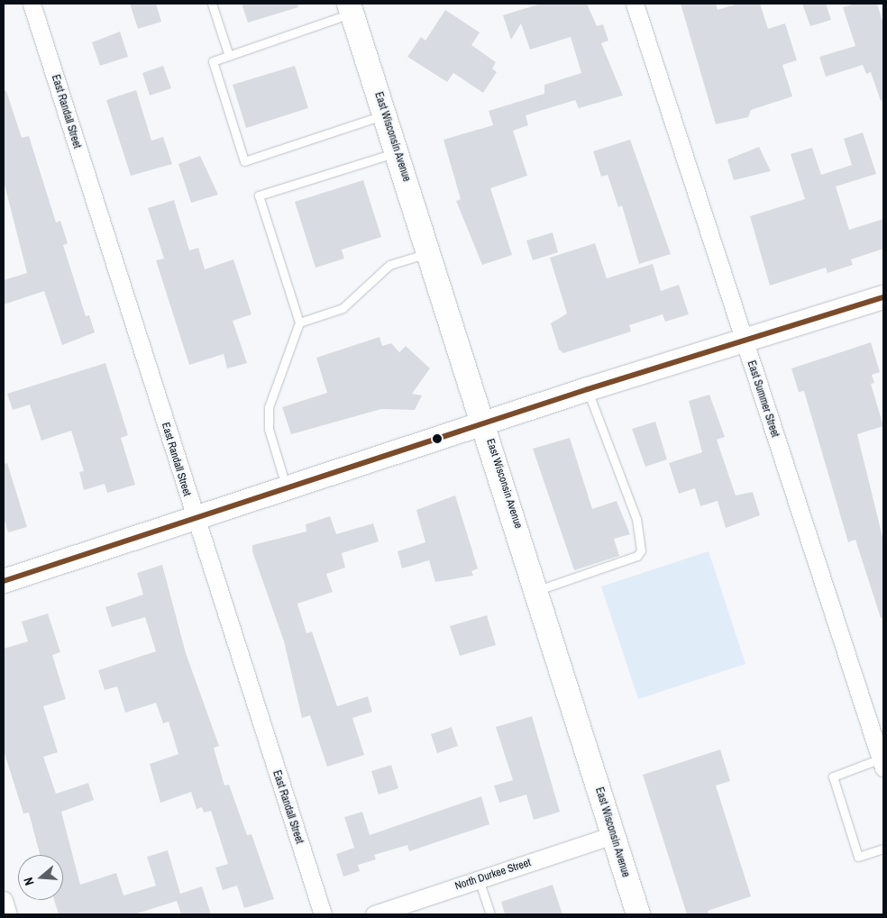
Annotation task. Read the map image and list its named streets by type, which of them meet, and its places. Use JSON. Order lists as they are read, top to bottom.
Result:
{
  "streets": {
    "main road": ["East Wisconsin Avenue"],
    "street": ["East Randall Street", "East Summer Street", "North Durkee Street"]
  },
  "crossings": [
    ["East Wisconsin Avenue", "North Durkee Street"]
  ],
  "north": "left"
}
